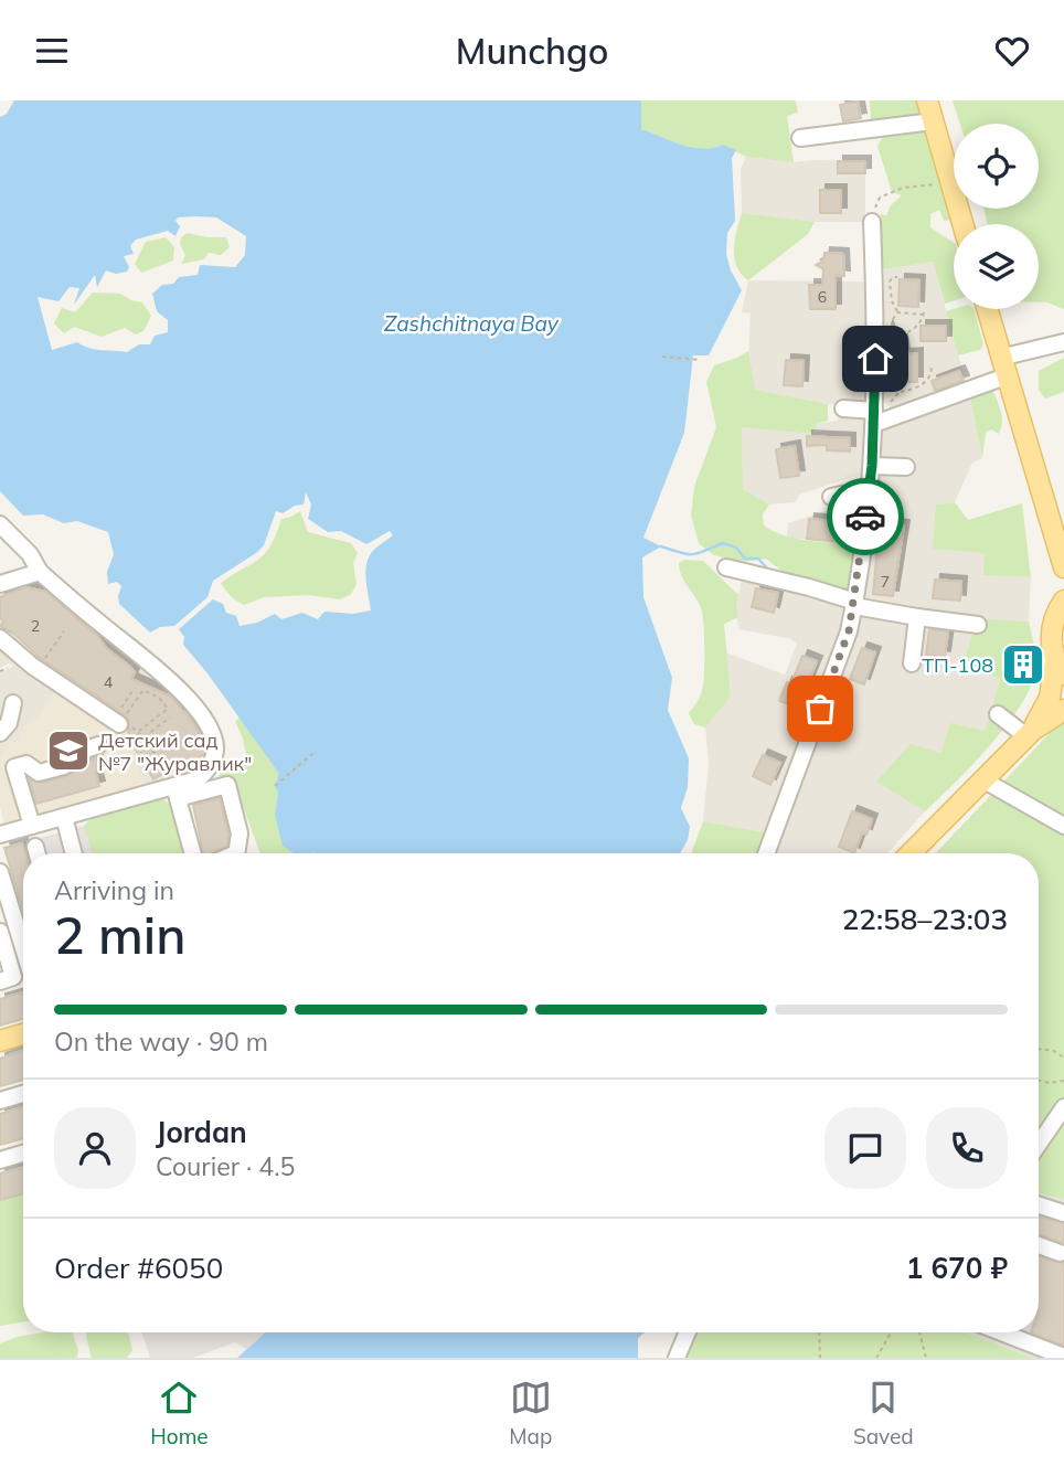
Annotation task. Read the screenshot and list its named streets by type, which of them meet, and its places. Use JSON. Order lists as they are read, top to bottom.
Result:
{
  "water": ["Zashchitnaya Bay"],
  "places": {
    "building": ["ТП-108"],
    "school or university": ["Детский сад №7 \"Журавлик\""]
  },
  "house_numbers": [
    "6",
    "7",
    "2",
    "4"
  ],
  "page": {
    "header": "Munchgo",
    "heading": ["2 min", "Arriving in", "22:58–23:03"],
    "panel": [
      "Jordan",
      "Courier · 4.5",
      "Order #6050",
      "1 670 ₽"
    ],
    "bar": "On the way · 90 m",
    "tabs": ["Home", "Map", "Saved"]
  }
}
